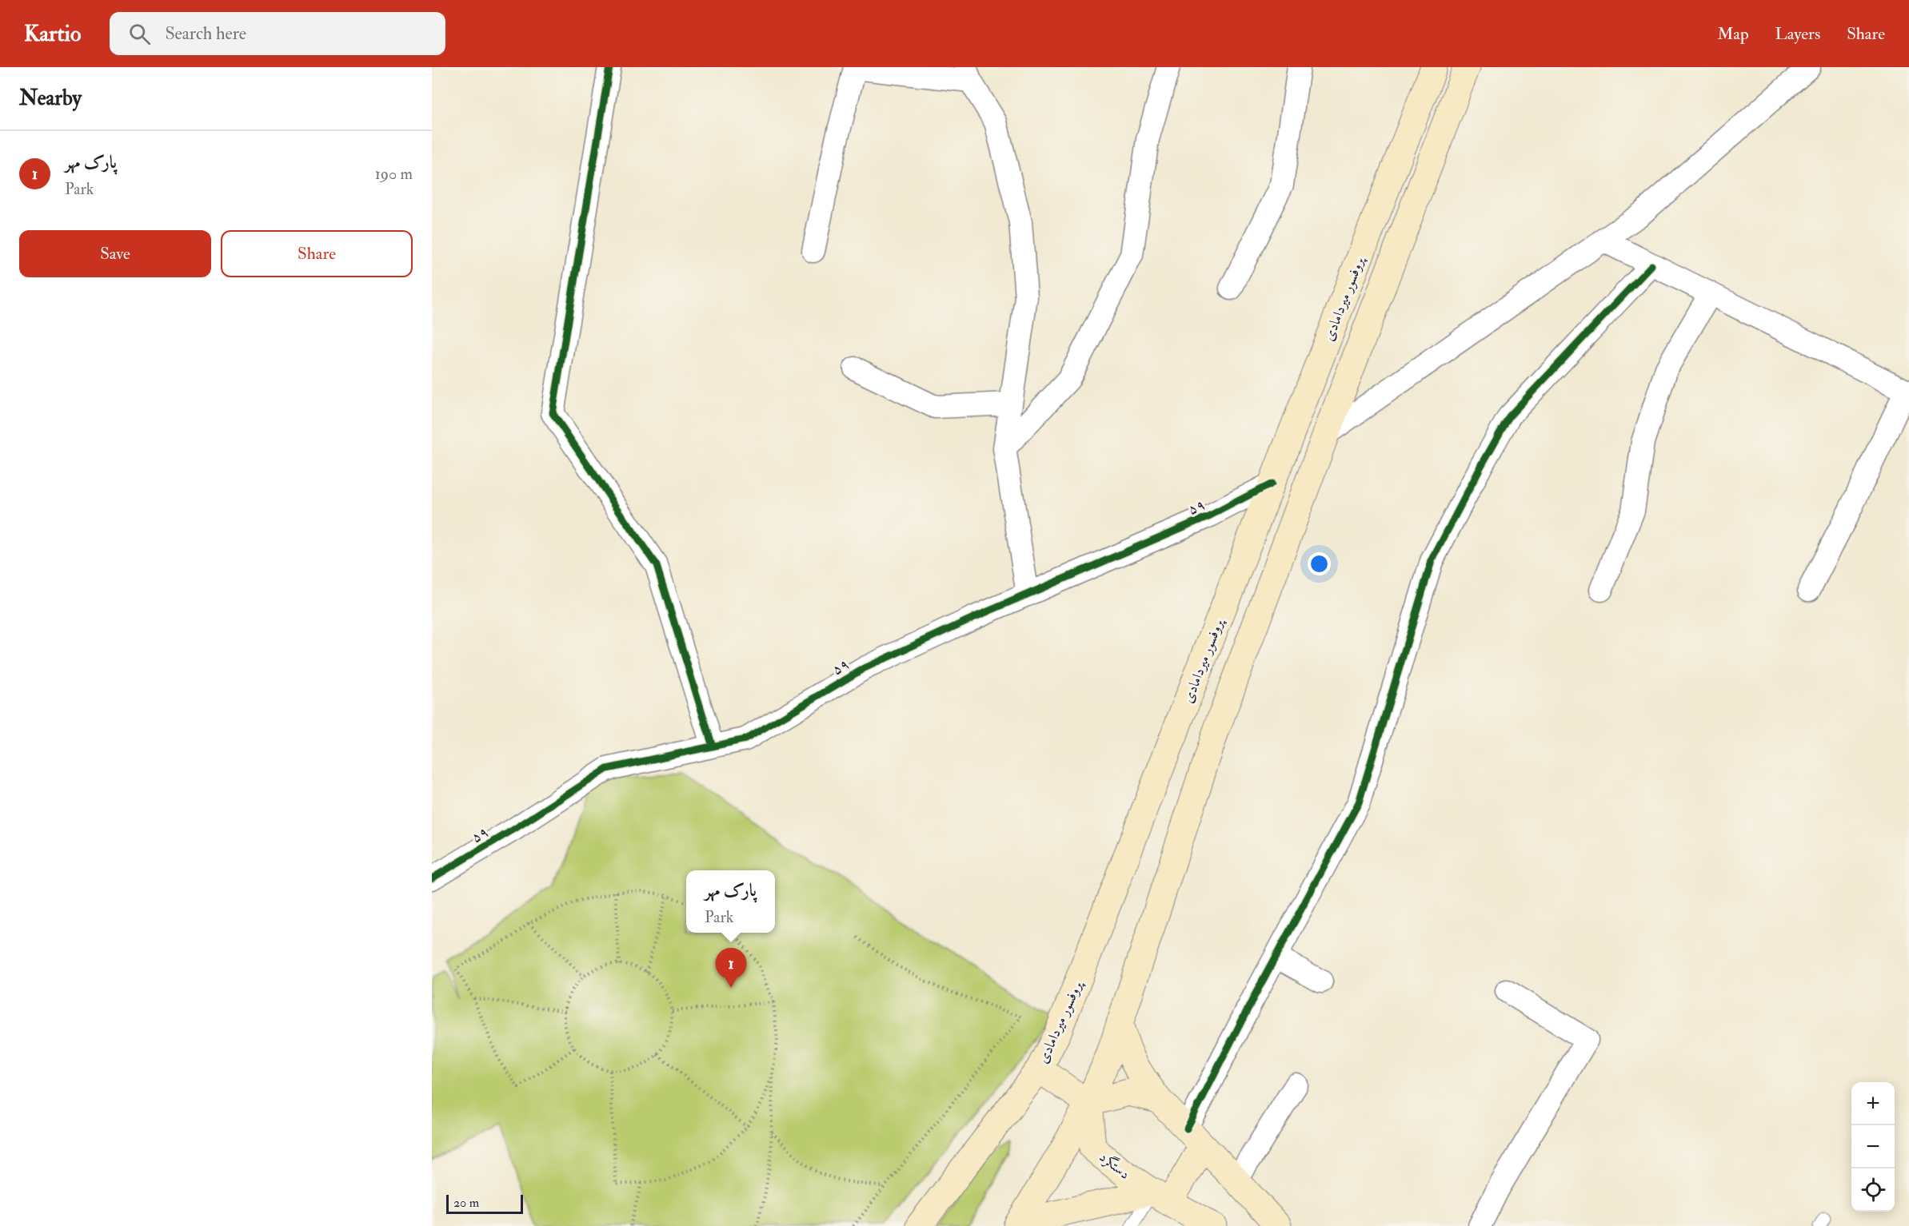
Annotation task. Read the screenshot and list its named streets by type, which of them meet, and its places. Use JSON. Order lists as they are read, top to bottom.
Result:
{
  "streets": {
    "main road": ["پروفسور میردامادی", "دستگرد"],
    "street": ["۵۹"]
  },
  "crossings": [
    ["پروفسور میردامادی", "۵۹"]
  ],
  "scale_bar": "20 m",
  "page": {
    "header": "Kartio",
    "search": "Search here",
    "nav": ["Map", "Layers", "Share"],
    "heading": "Nearby",
    "list": [
      {
        "mark": "1",
        "name": "پارک مهر",
        "note": "Park",
        "value": "190 m"
      }
    ],
    "buttons": ["Save", "Share"],
    "popup": ["پارک مهر", "Park"],
    "pins": "1",
    "map_buttons": ["+", "−"],
    "scale": "20 m"
  }
}
